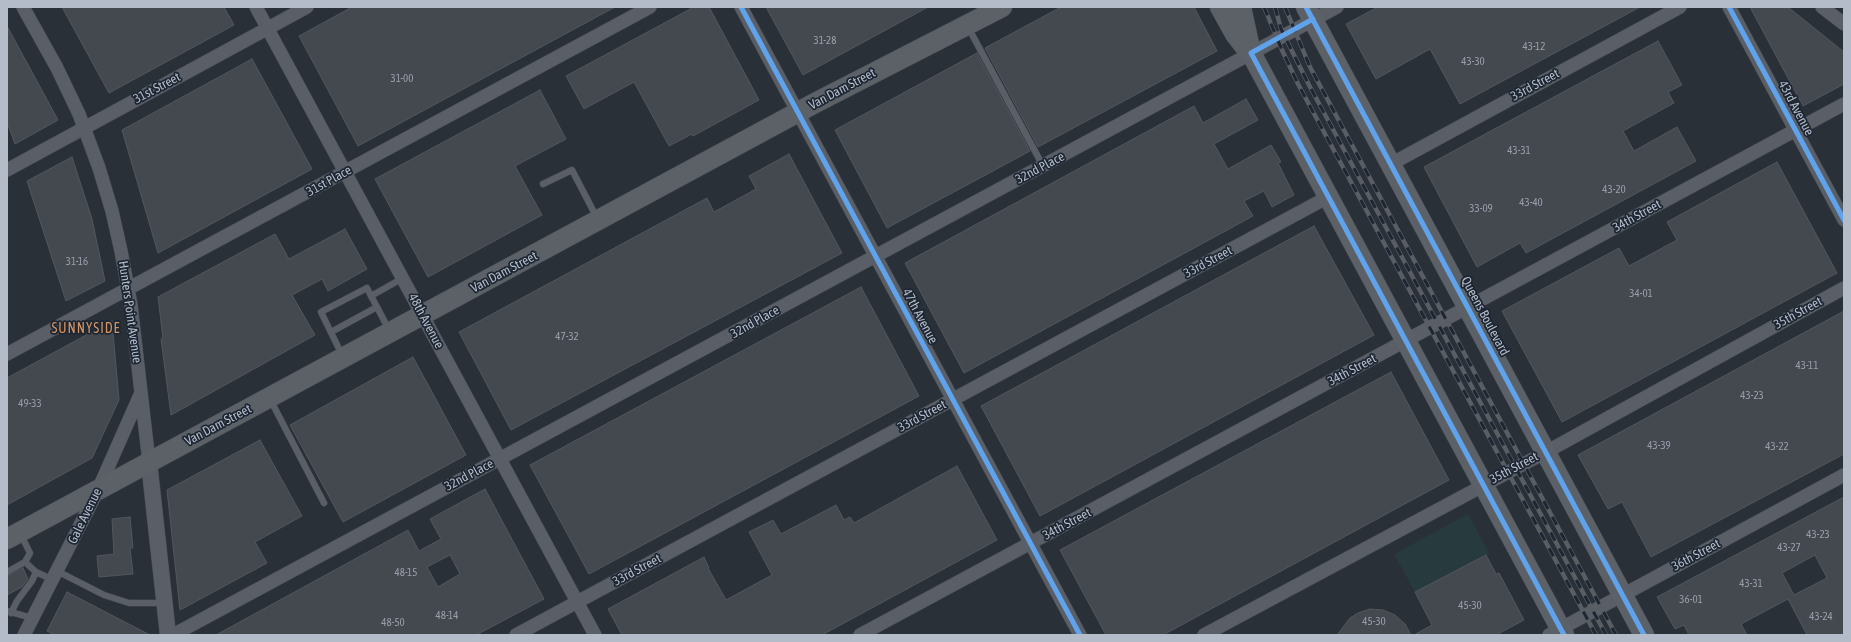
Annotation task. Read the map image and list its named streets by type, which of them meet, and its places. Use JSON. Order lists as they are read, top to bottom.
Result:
{
  "streets": {
    "main road": ["Van Dam Street", "Queens Boulevard"],
    "street": [
      "33rd Street",
      "31st Street",
      "43rd Avenue",
      "32nd Place",
      "31st Place",
      "34th Street",
      "Hunters Point Avenue",
      "35th Street",
      "47th Avenue",
      "48th Avenue",
      "Gale Avenue",
      "36th Street"
    ]
  },
  "crossings": [
    ["33rd Street", "47th Avenue"],
    ["33rd Street", "Queens Boulevard"],
    ["33rd Street", "48th Avenue"],
    ["31st Street", "Hunters Point Avenue"],
    ["31st Street", "48th Avenue"],
    ["Van Dam Street", "Hunters Point Avenue"],
    ["Van Dam Street", "47th Avenue"],
    ["Van Dam Street", "48th Avenue"],
    ["Van Dam Street", "Gale Avenue"],
    ["43rd Avenue", "34th Street"],
    ["32nd Place", "47th Avenue"],
    ["32nd Place", "Queens Boulevard"],
    ["32nd Place", "48th Avenue"],
    ["31st Place", "Hunters Point Avenue"],
    ["31st Place", "48th Avenue"],
    ["34th Street", "47th Avenue"],
    ["34th Street", "Queens Boulevard"],
    ["Hunters Point Avenue", "Gale Avenue"],
    ["35th Street", "Queens Boulevard"],
    ["Queens Boulevard", "36th Street"]
  ],
  "districts": ["SUNNYSIDE"],
  "house_numbers": [
    "31-28",
    "43-12",
    "43-30",
    "31-00",
    "43-31",
    "43-20",
    "43-40",
    "33-09",
    "31-16",
    "34-01",
    "47-32",
    "43-11",
    "43-23",
    "49-33",
    "43-39",
    "43-22",
    "43-23",
    "43-27",
    "48-15",
    "43-31",
    "36-01",
    "45-30",
    "48-14",
    "43-24",
    "45-30",
    "48-50"
  ]
}
